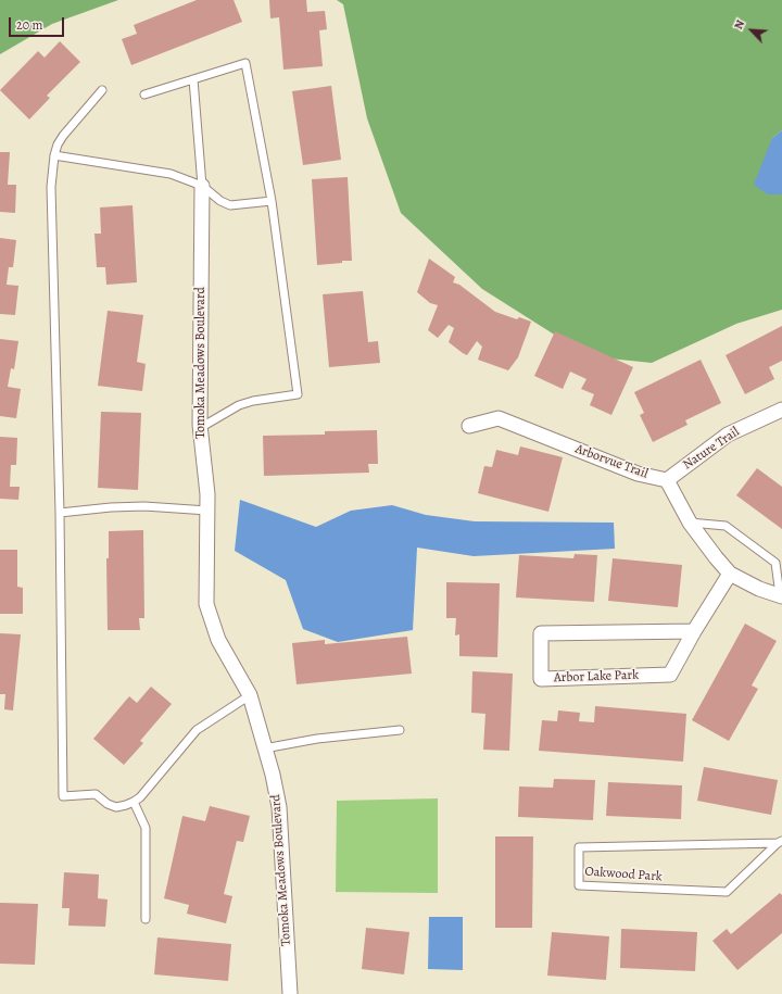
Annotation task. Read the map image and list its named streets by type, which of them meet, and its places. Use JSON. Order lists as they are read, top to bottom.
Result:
{
  "streets": {
    "street": [
      "Tomoka Meadows Boulevard",
      "Nature Trail",
      "Arborvue Trail",
      "Arbor Lake Park"
    ],
    "lane": ["Oakwood Park"]
  },
  "crossings": [
    ["Nature Trail", "Arborvue Trail"]
  ],
  "scale_bar": "20 m",
  "north": "top left"
}
